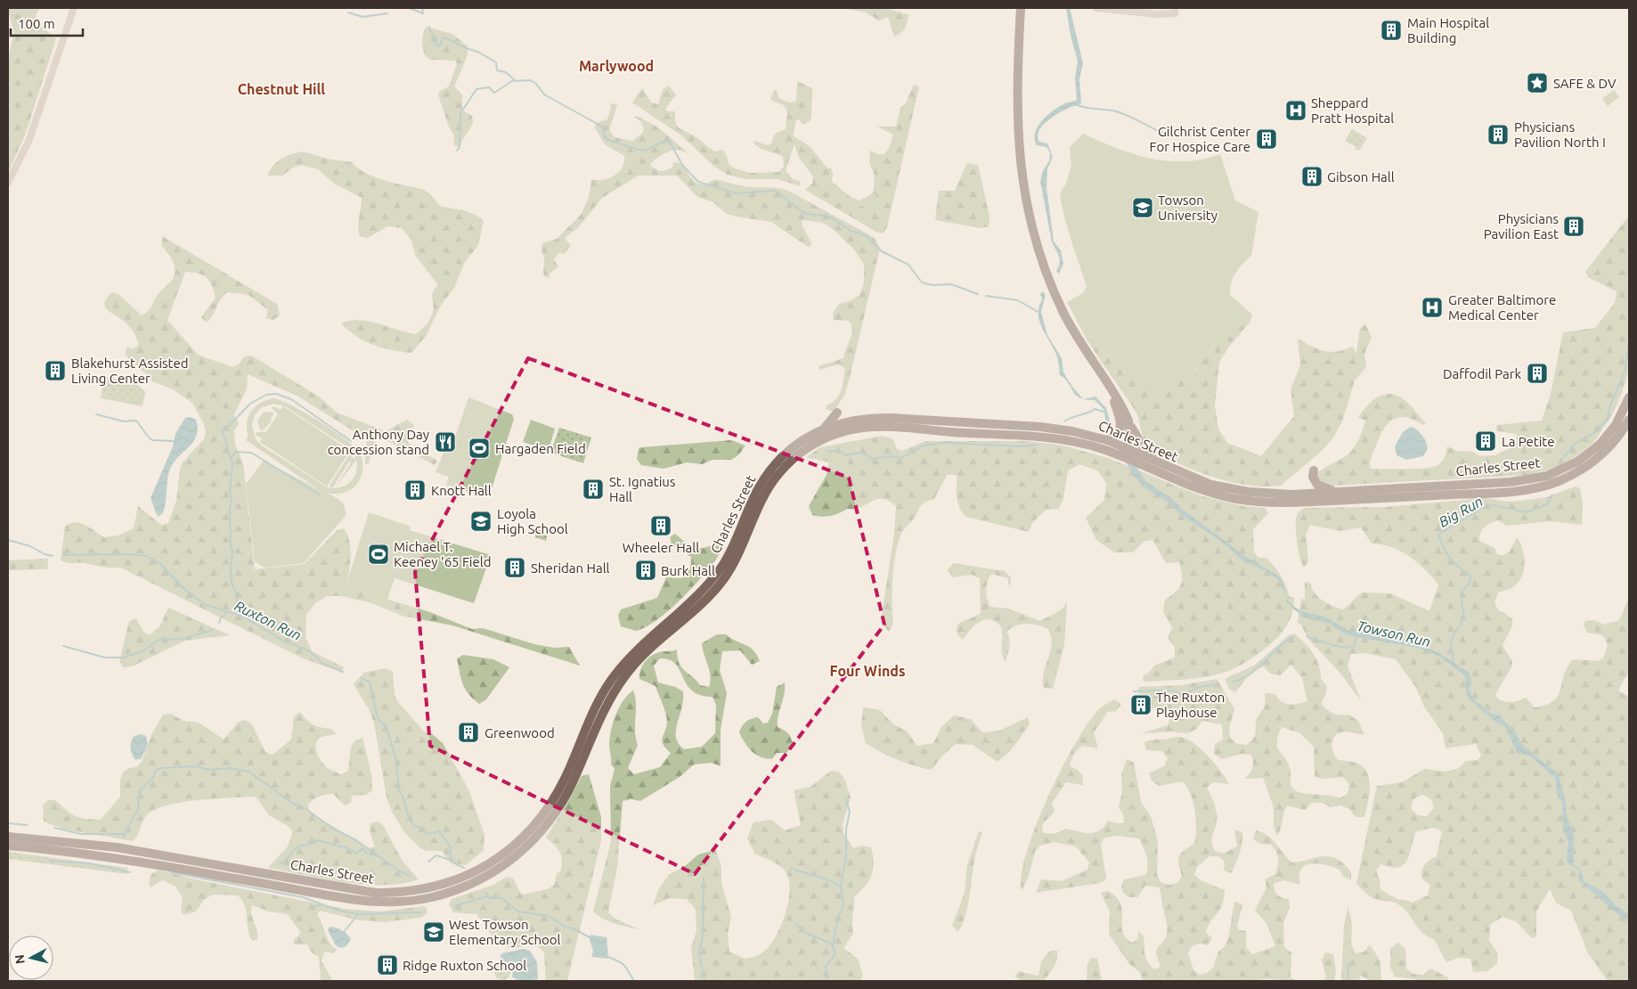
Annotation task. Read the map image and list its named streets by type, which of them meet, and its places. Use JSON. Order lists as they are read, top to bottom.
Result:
{
  "streets": {
    "main road": ["Charles Street"]
  },
  "districts": ["Marlywood", "Chestnut Hill", "Four Winds"],
  "water": ["Big Run", "Ruxton Run", "Towson Run"],
  "places": {
    "building": [
      "Main Hospital Building",
      "Physicians Pavilion North I",
      "Gilchrist Center For Hospice Care",
      "Gibson Hall",
      "Physicians Pavilion East",
      "Blakehurst Assisted Living Center",
      "Daffodil Park",
      "La Petite",
      "St. Ignatius Hall",
      "Knott Hall",
      "Wheeler Hall",
      "Sheridan Hall",
      "Burk Hall",
      "The Ruxton Playhouse",
      "Greenwood",
      "Ridge Ruxton School"
    ],
    "place": ["SAFE & DV"],
    "hospital": ["Sheppard Pratt Hospital", "Greater Baltimore Medical Center"],
    "school or university": ["Towson University", "Loyola High School", "West Towson Elementary School"],
    "restaurant": ["Anthony Day concession stand"],
    "sports": ["Hargaden Field", "Michael T. Keeney '65 Field"]
  },
  "scale_bar": "100 m",
  "north": "left"
}
